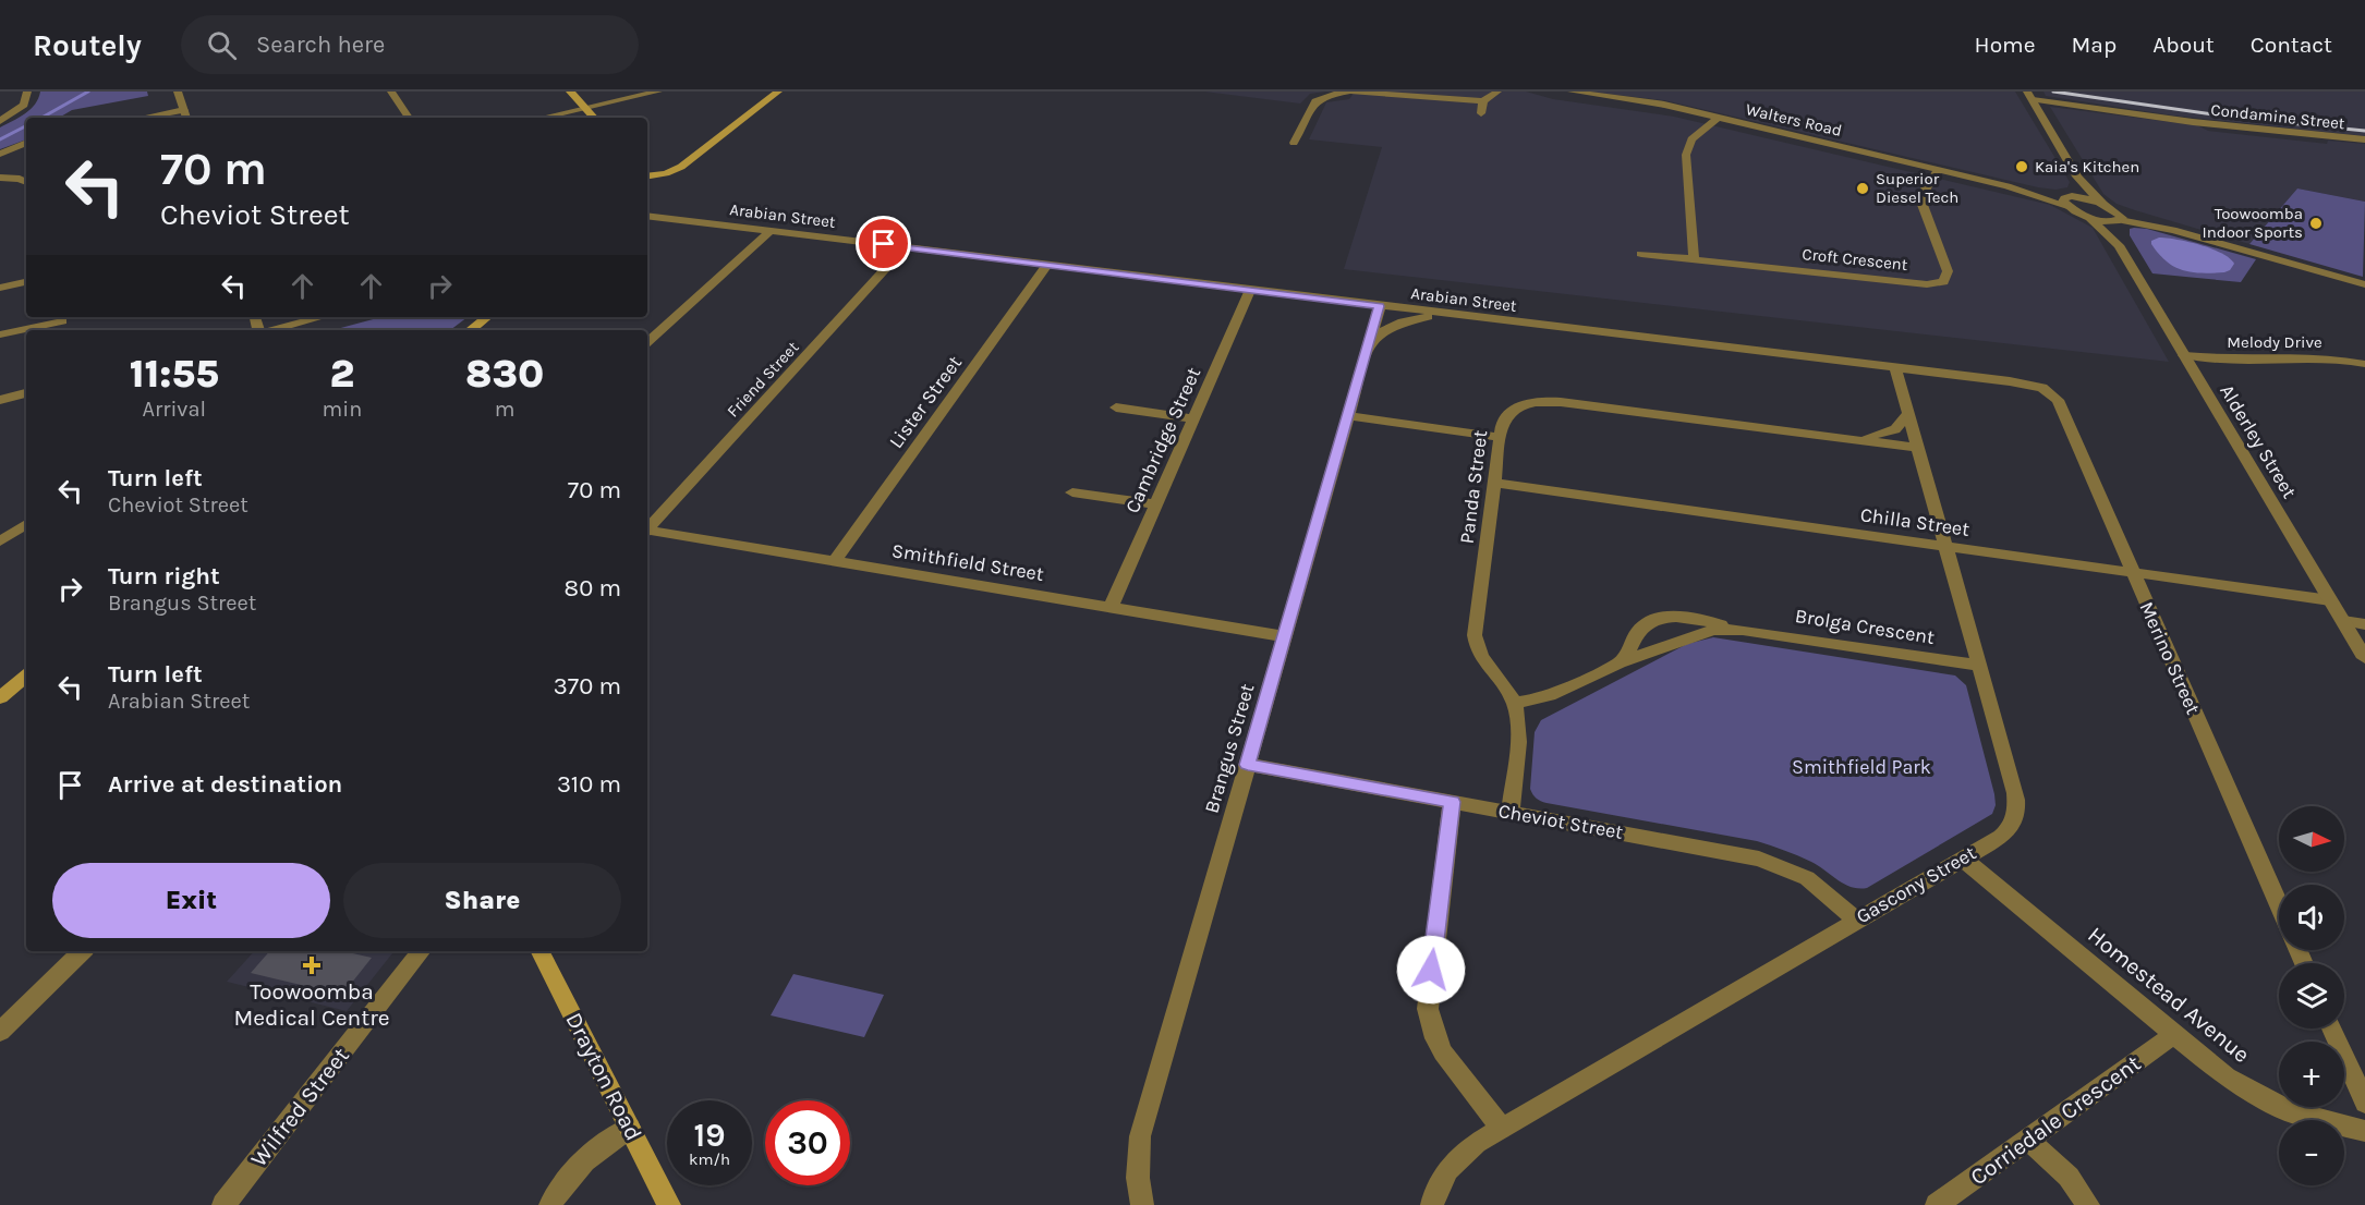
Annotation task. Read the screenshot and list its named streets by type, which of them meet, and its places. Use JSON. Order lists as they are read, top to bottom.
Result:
{
  "streets": {
    "main road": ["Drayton Road"],
    "street": [
      "Condamine Street",
      "Walters Road",
      "Arabian Street",
      "Croft Crescent",
      "Melody Drive",
      "Friend Street",
      "Lister Street",
      "Cambridge Street",
      "Alderley Street",
      "Panda Street",
      "Chilla Street",
      "Smithfield Street",
      "Brolga Crescent",
      "Merino Street",
      "Brangus Street",
      "Cheviot Street",
      "Gascony Street",
      "Homestead Avenue",
      "Wilfred Street",
      "Corriedale Crescent"
    ]
  },
  "crossings": [
    ["Walters Road", "Croft Crescent"],
    ["Arabian Street", "Friend Street"],
    ["Arabian Street", "Lister Street"],
    ["Arabian Street", "Cambridge Street"],
    ["Arabian Street", "Merino Street"],
    ["Arabian Street", "Brangus Street"],
    ["Arabian Street", "Gascony Street"],
    ["Melody Drive", "Alderley Street"],
    ["Lister Street", "Smithfield Street"],
    ["Cambridge Street", "Smithfield Street"],
    ["Alderley Street", "Chilla Street"],
    ["Panda Street", "Chilla Street"],
    ["Panda Street", "Brolga Crescent"],
    ["Panda Street", "Cheviot Street"],
    ["Panda Street", "Gascony Street"],
    ["Chilla Street", "Merino Street"],
    ["Chilla Street", "Gascony Street"],
    ["Smithfield Street", "Brangus Street"],
    ["Brolga Crescent", "Gascony Street"],
    ["Brangus Street", "Cheviot Street"],
    ["Cheviot Street", "Gascony Street"],
    ["Gascony Street", "Homestead Avenue"],
    ["Homestead Avenue", "Corriedale Crescent"]
  ],
  "parks": ["Smithfield Park"],
  "places": {
    "other": ["Kaia's Kitchen", "Superior Diesel Tech", "Toowoomba Indoor Sports"],
    "health": ["Toowoomba Medical Centre"]
  },
  "north": "right",
  "page": {
    "header": "Routely",
    "search": "Search here",
    "nav": [
      "Home",
      "Map",
      "About",
      "Contact"
    ],
    "turn": ["70 m", "Cheviot Street"],
    "eta": [
      "11:55",
      "Arrival",
      "2",
      "min",
      "830",
      "m"
    ],
    "list": [
      {
        "name": "Turn left",
        "note": "Cheviot Street",
        "value": "70 m"
      },
      {
        "name": "Turn right",
        "note": "Brangus Street",
        "value": "80 m"
      },
      {
        "name": "Turn left",
        "note": "Arabian Street",
        "value": "370 m"
      },
      {
        "name": "Arrive at destination",
        "value": "310 m"
      }
    ],
    "map_buttons": ["+", "−"],
    "buttons": ["Exit", "Share"],
    "speed": "19 km/h",
    "limit": "30"
  }
}
